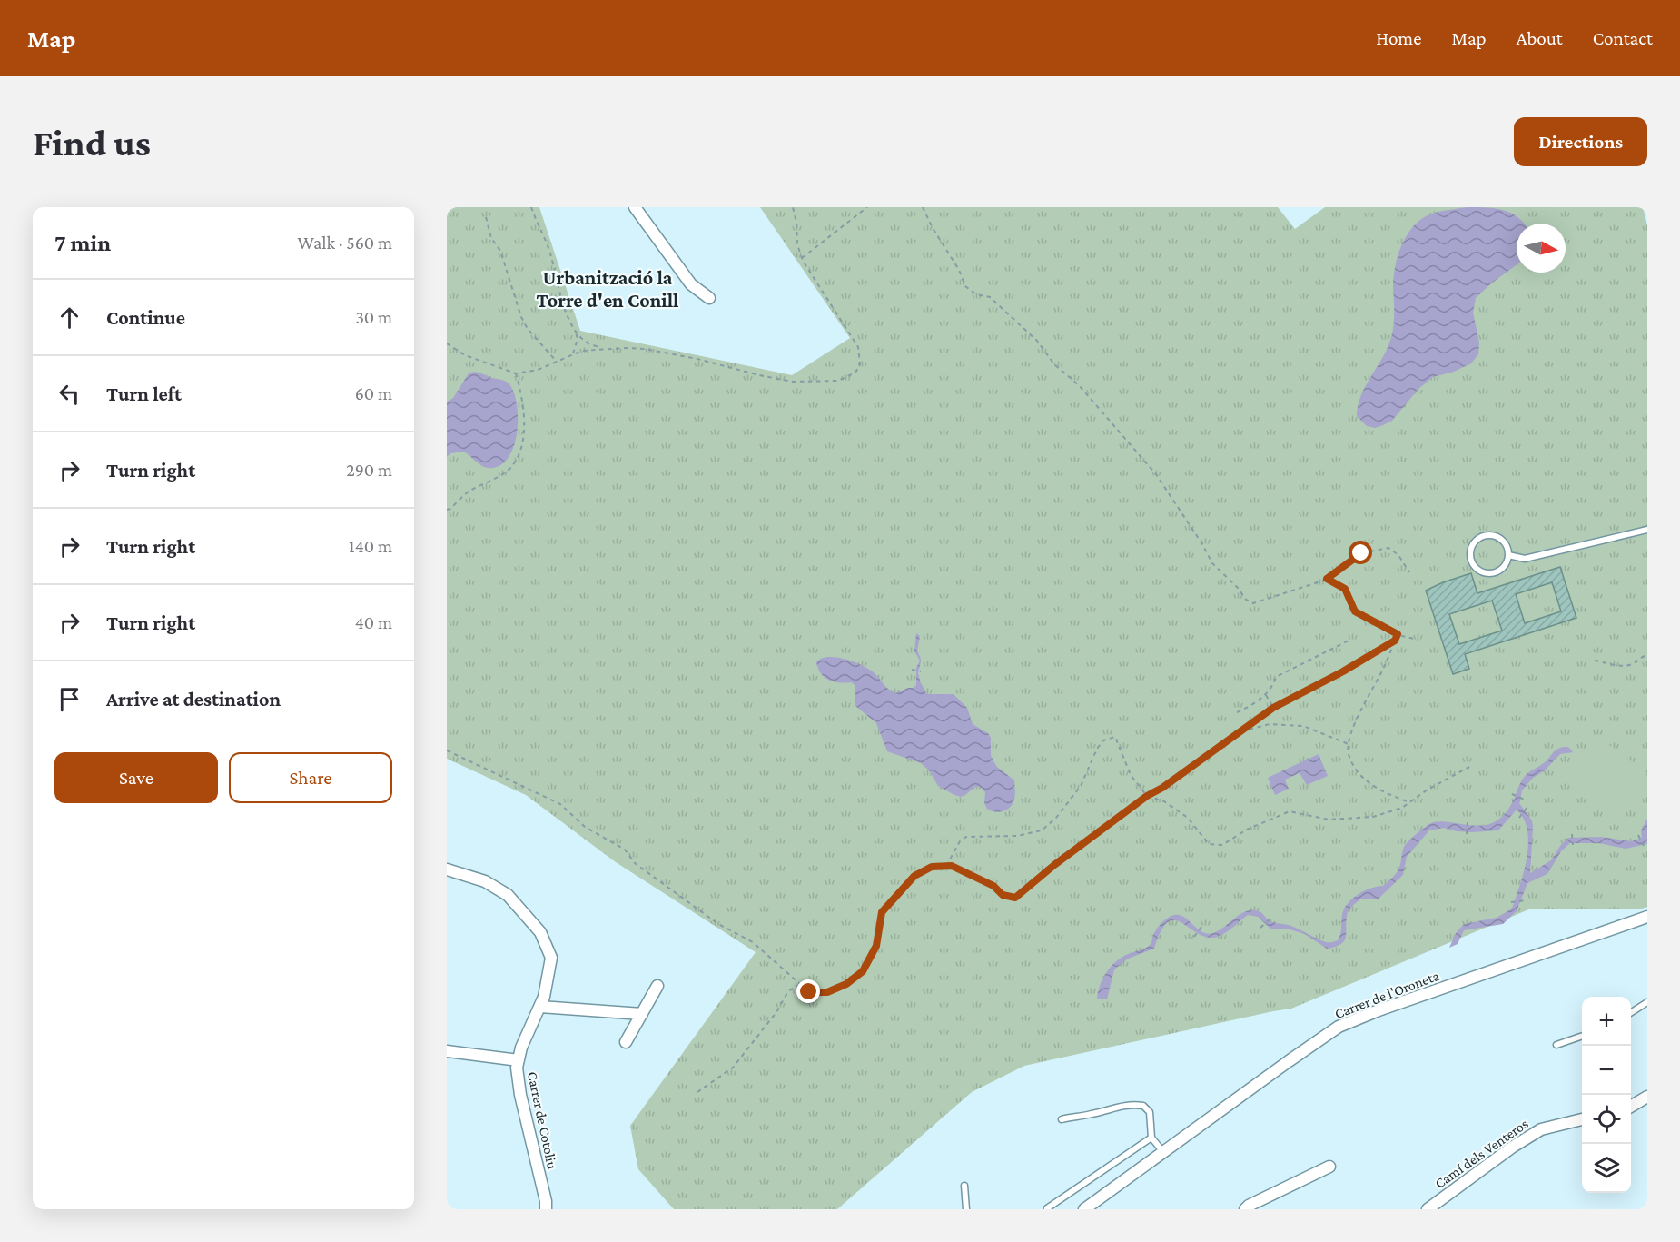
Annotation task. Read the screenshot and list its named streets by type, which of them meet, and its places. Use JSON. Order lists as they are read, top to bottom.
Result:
{
  "streets": {
    "street": ["Carrer de l'Oroneta", "Carrer de Cotoliu", "Camí dels Venteros"]
  },
  "districts": ["Urbanització la Torre d'en Conill"],
  "north": "right",
  "page": {
    "header": "Map",
    "nav": [
      "Home",
      "Map",
      "About",
      "Contact"
    ],
    "buttons": [
      "Directions",
      ["Save", "Share"]
    ],
    "title": "Find us",
    "heading": ["7 min", "Walk · 560 m"],
    "list": [
      ["Continue", "30 m"],
      ["Turn left", "60 m"],
      ["Turn right", "290 m"],
      ["Turn right", "140 m"],
      ["Turn right", "40 m"],
      "Arrive at destination"
    ],
    "map_buttons": ["+", "−"]
  }
}
